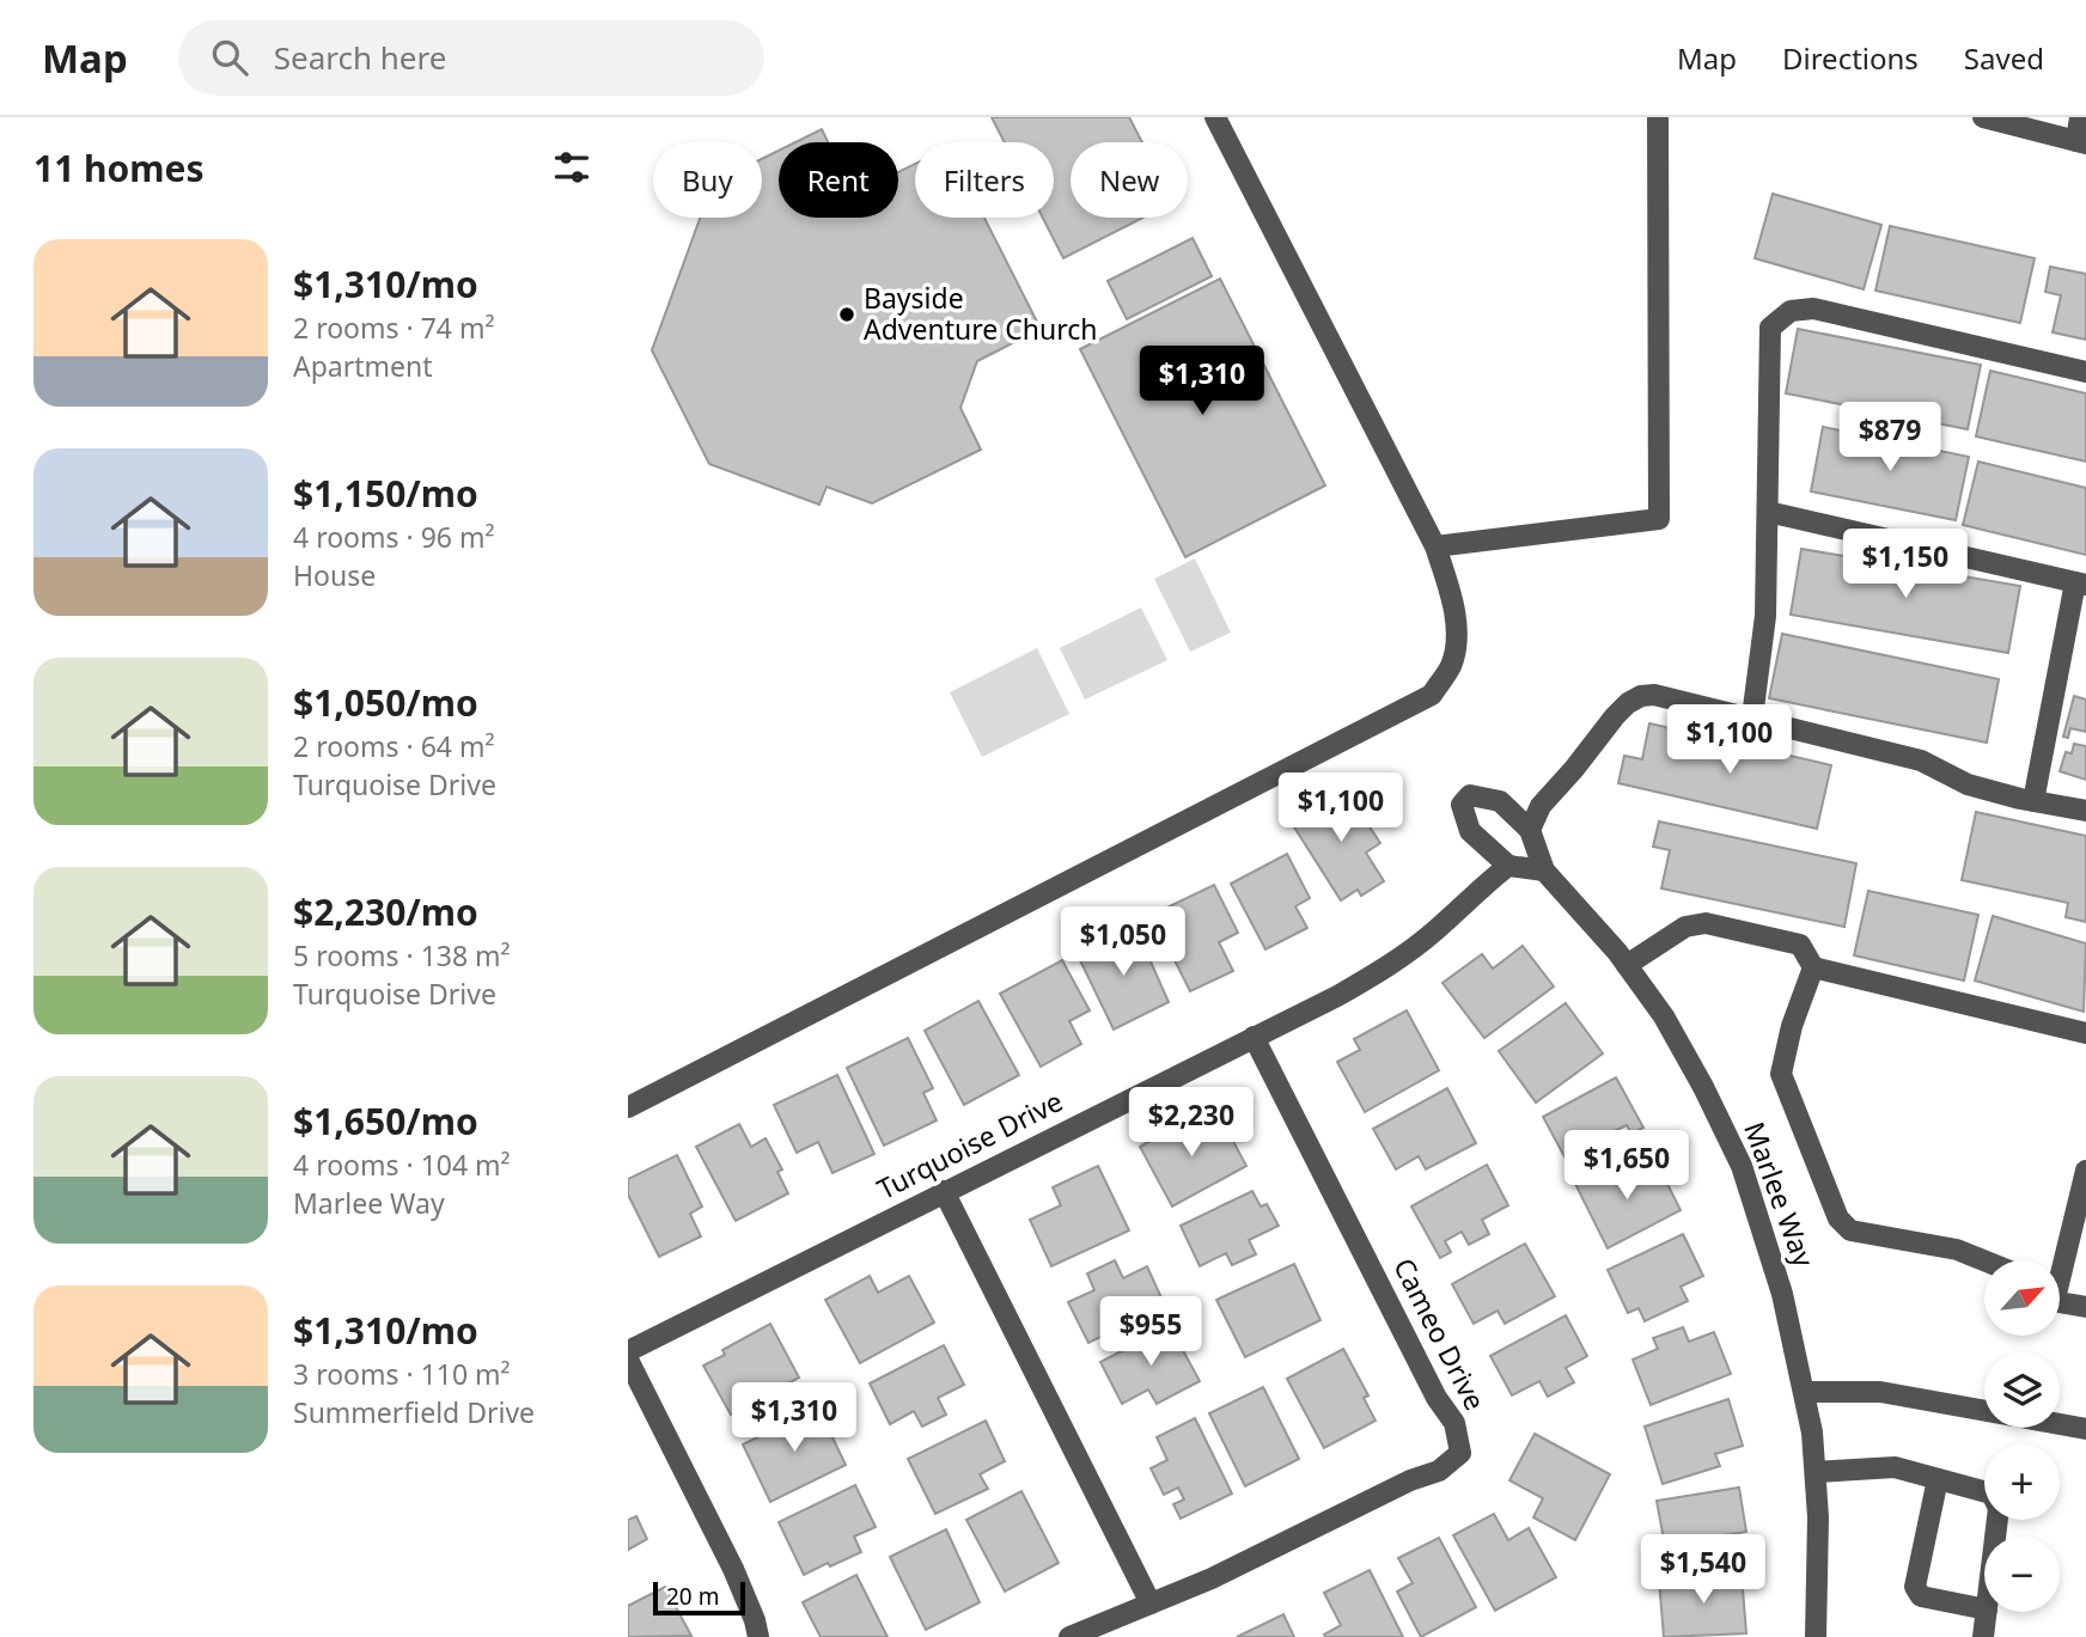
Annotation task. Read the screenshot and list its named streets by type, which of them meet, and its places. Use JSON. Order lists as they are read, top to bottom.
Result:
{
  "streets": {
    "street": ["Turquoise Drive", "Marlee Way", "Cameo Drive"]
  },
  "crossings": [
    ["Turquoise Drive", "Cameo Drive"]
  ],
  "places": ["Bayside Adventure Church"],
  "scale_bar": "20 m",
  "north": "top right",
  "page": {
    "header": "Map",
    "search": "Search here",
    "nav": ["Map", "Directions", "Saved"],
    "heading": "11 homes",
    "chip": [
      "Buy",
      "Rent",
      "Filters",
      "New"
    ],
    "list": [
      {
        "name": "$1,310/mo",
        "note": "2 rooms · 74 m² · Apartment"
      },
      {
        "name": "$1,150/mo",
        "note": "4 rooms · 96 m² · House"
      },
      {
        "name": "$1,050/mo",
        "note": "2 rooms · 64 m² · Turquoise Drive"
      },
      {
        "name": "$2,230/mo",
        "note": "5 rooms · 138 m² · Turquoise Drive"
      },
      {
        "name": "$1,650/mo",
        "note": "4 rooms · 104 m² · Marlee Way"
      },
      {
        "name": "$1,310/mo",
        "note": "3 rooms · 110 m² · Summerfield Drive"
      }
    ],
    "price": [
      "$1,310",
      "$879",
      "$1,150",
      "$1,100",
      "$1,100",
      "$1,050",
      "$2,230",
      "$1,650",
      "$955",
      "$1,310",
      "$1,540"
    ],
    "map_buttons": ["+", "−"],
    "scale": "20 m"
  }
}
